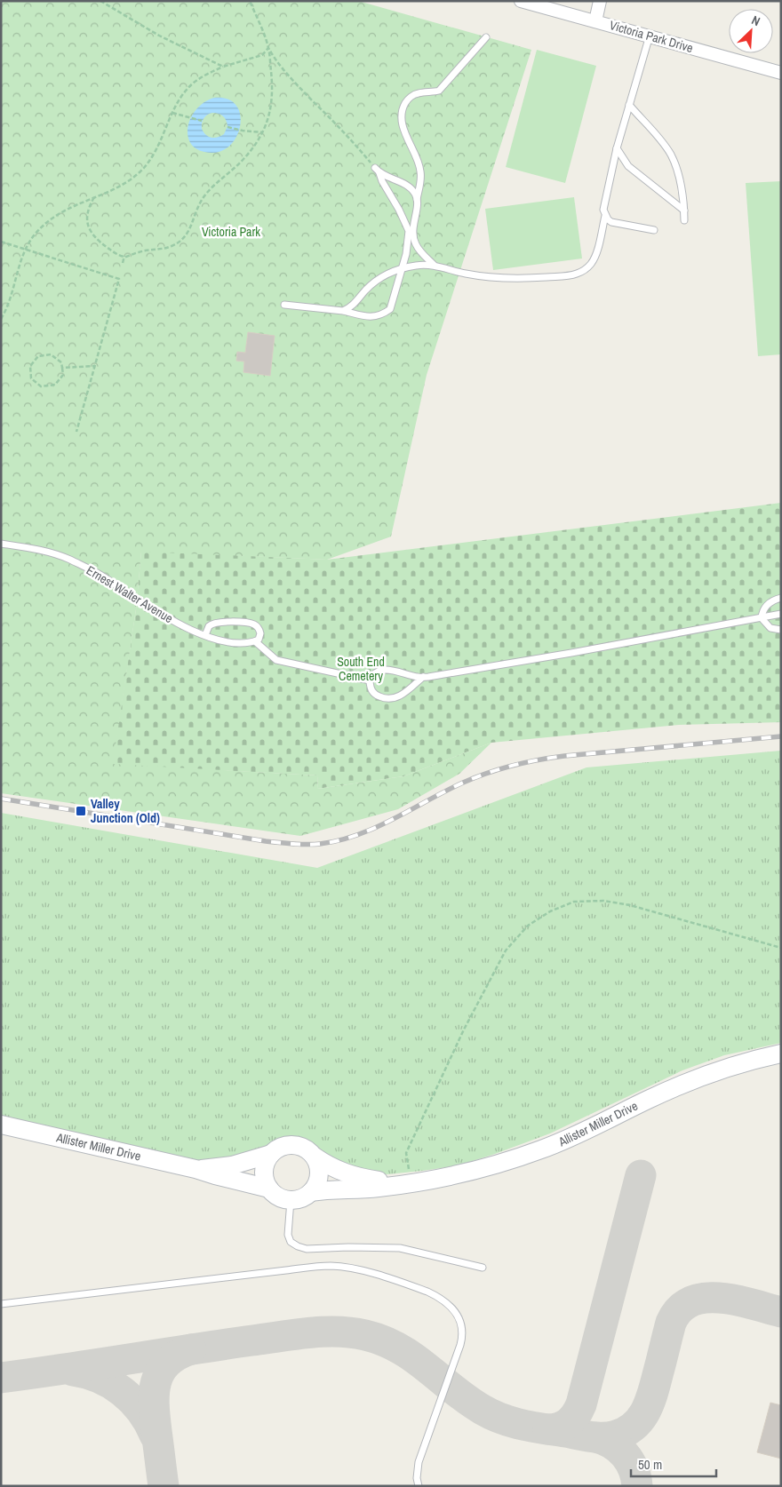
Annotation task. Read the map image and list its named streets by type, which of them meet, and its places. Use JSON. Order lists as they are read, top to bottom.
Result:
{
  "streets": {
    "street": ["Victoria Park Drive", "Allister Miller Drive"],
    "lane": ["Ernest Walter Avenue"]
  },
  "parks": ["Victoria Park", "South End Cemetery"],
  "places": {
    "transit": ["Valley Junction (Old)"]
  },
  "scale_bar": "50 m",
  "north": "top right"
}
